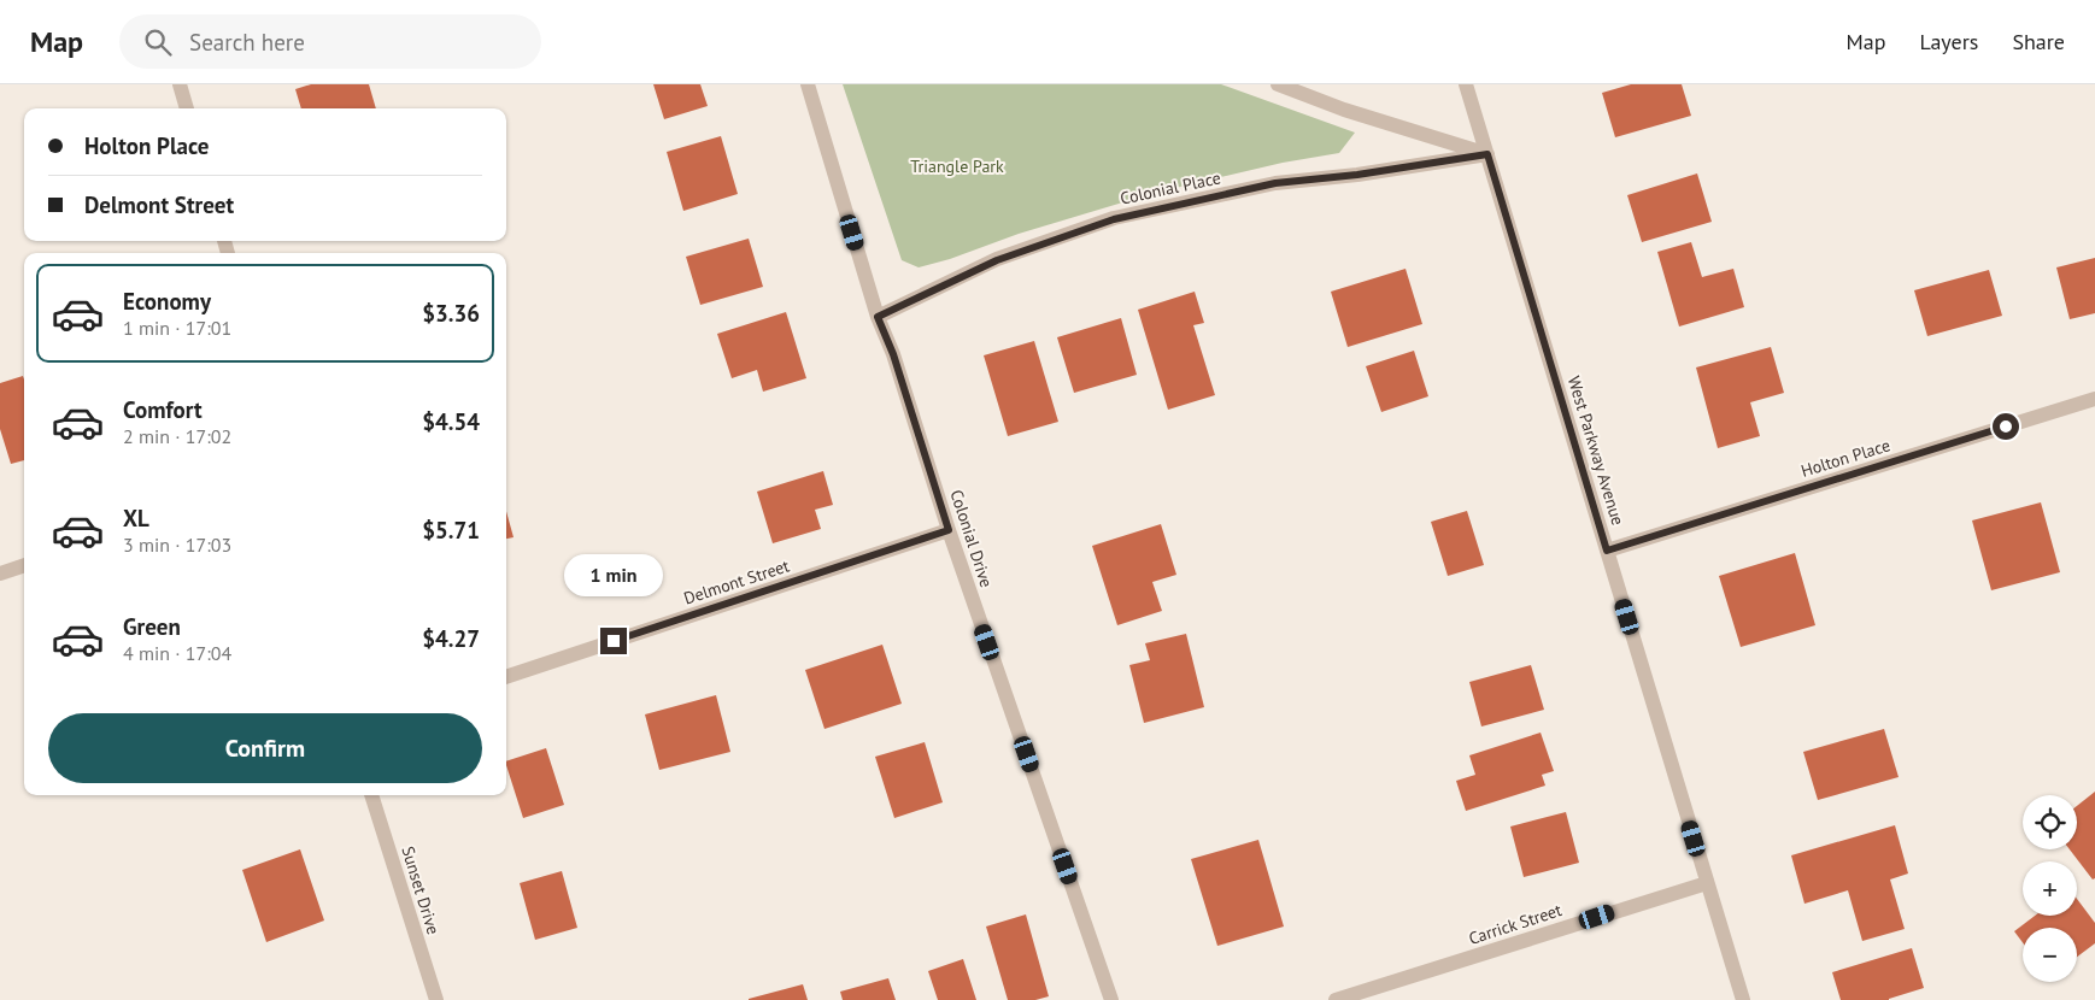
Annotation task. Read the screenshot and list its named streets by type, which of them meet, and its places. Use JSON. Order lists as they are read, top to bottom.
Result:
{
  "streets": {
    "street": [
      "Colonial Place",
      "West Parkway Avenue",
      "Holton Place",
      "Colonial Drive",
      "Delmont Street",
      "Sunset Drive",
      "Carrick Street"
    ]
  },
  "crossings": [
    ["Colonial Place", "West Parkway Avenue"],
    ["Colonial Place", "Colonial Drive"],
    ["West Parkway Avenue", "Holton Place"],
    ["West Parkway Avenue", "Carrick Street"],
    ["Colonial Drive", "Delmont Street"]
  ],
  "parks": ["Triangle Park"],
  "page": {
    "header": "Map",
    "search": "Search here",
    "nav": ["Map", "Layers", "Share"],
    "banner": ["Holton Place", "Delmont Street"],
    "list": [
      {
        "name": "Economy",
        "note": "1 min · 17:01",
        "value": "$3.36"
      },
      {
        "name": "Comfort",
        "note": "2 min · 17:02",
        "value": "$4.54"
      },
      {
        "name": "XL",
        "note": "3 min · 17:03",
        "value": "$5.71"
      },
      {
        "name": "Green",
        "note": "4 min · 17:04",
        "value": "$4.27"
      }
    ],
    "bubble": "1 min",
    "buttons": "Confirm",
    "map_buttons": ["+", "−"]
  }
}
